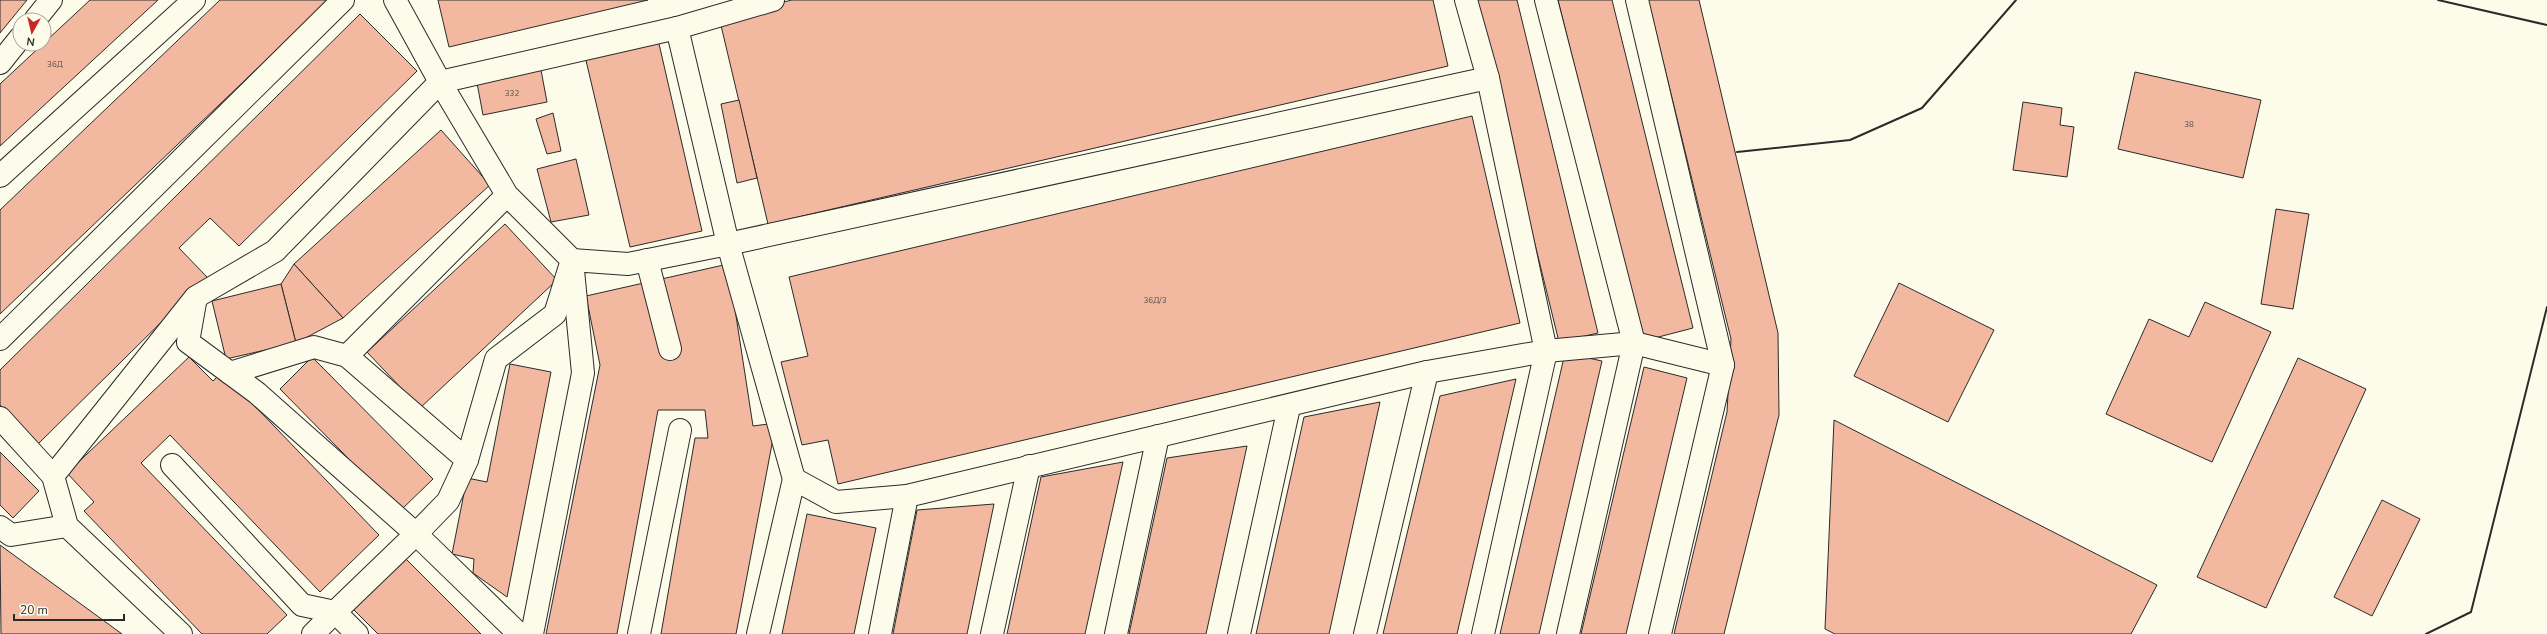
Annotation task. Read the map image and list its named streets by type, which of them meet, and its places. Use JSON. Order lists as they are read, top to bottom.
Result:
{
  "house_numbers": [
    "36Д",
    "332",
    "38",
    "36Д/3"
  ],
  "scale_bar": "20 m",
  "north": "bottom"
}
